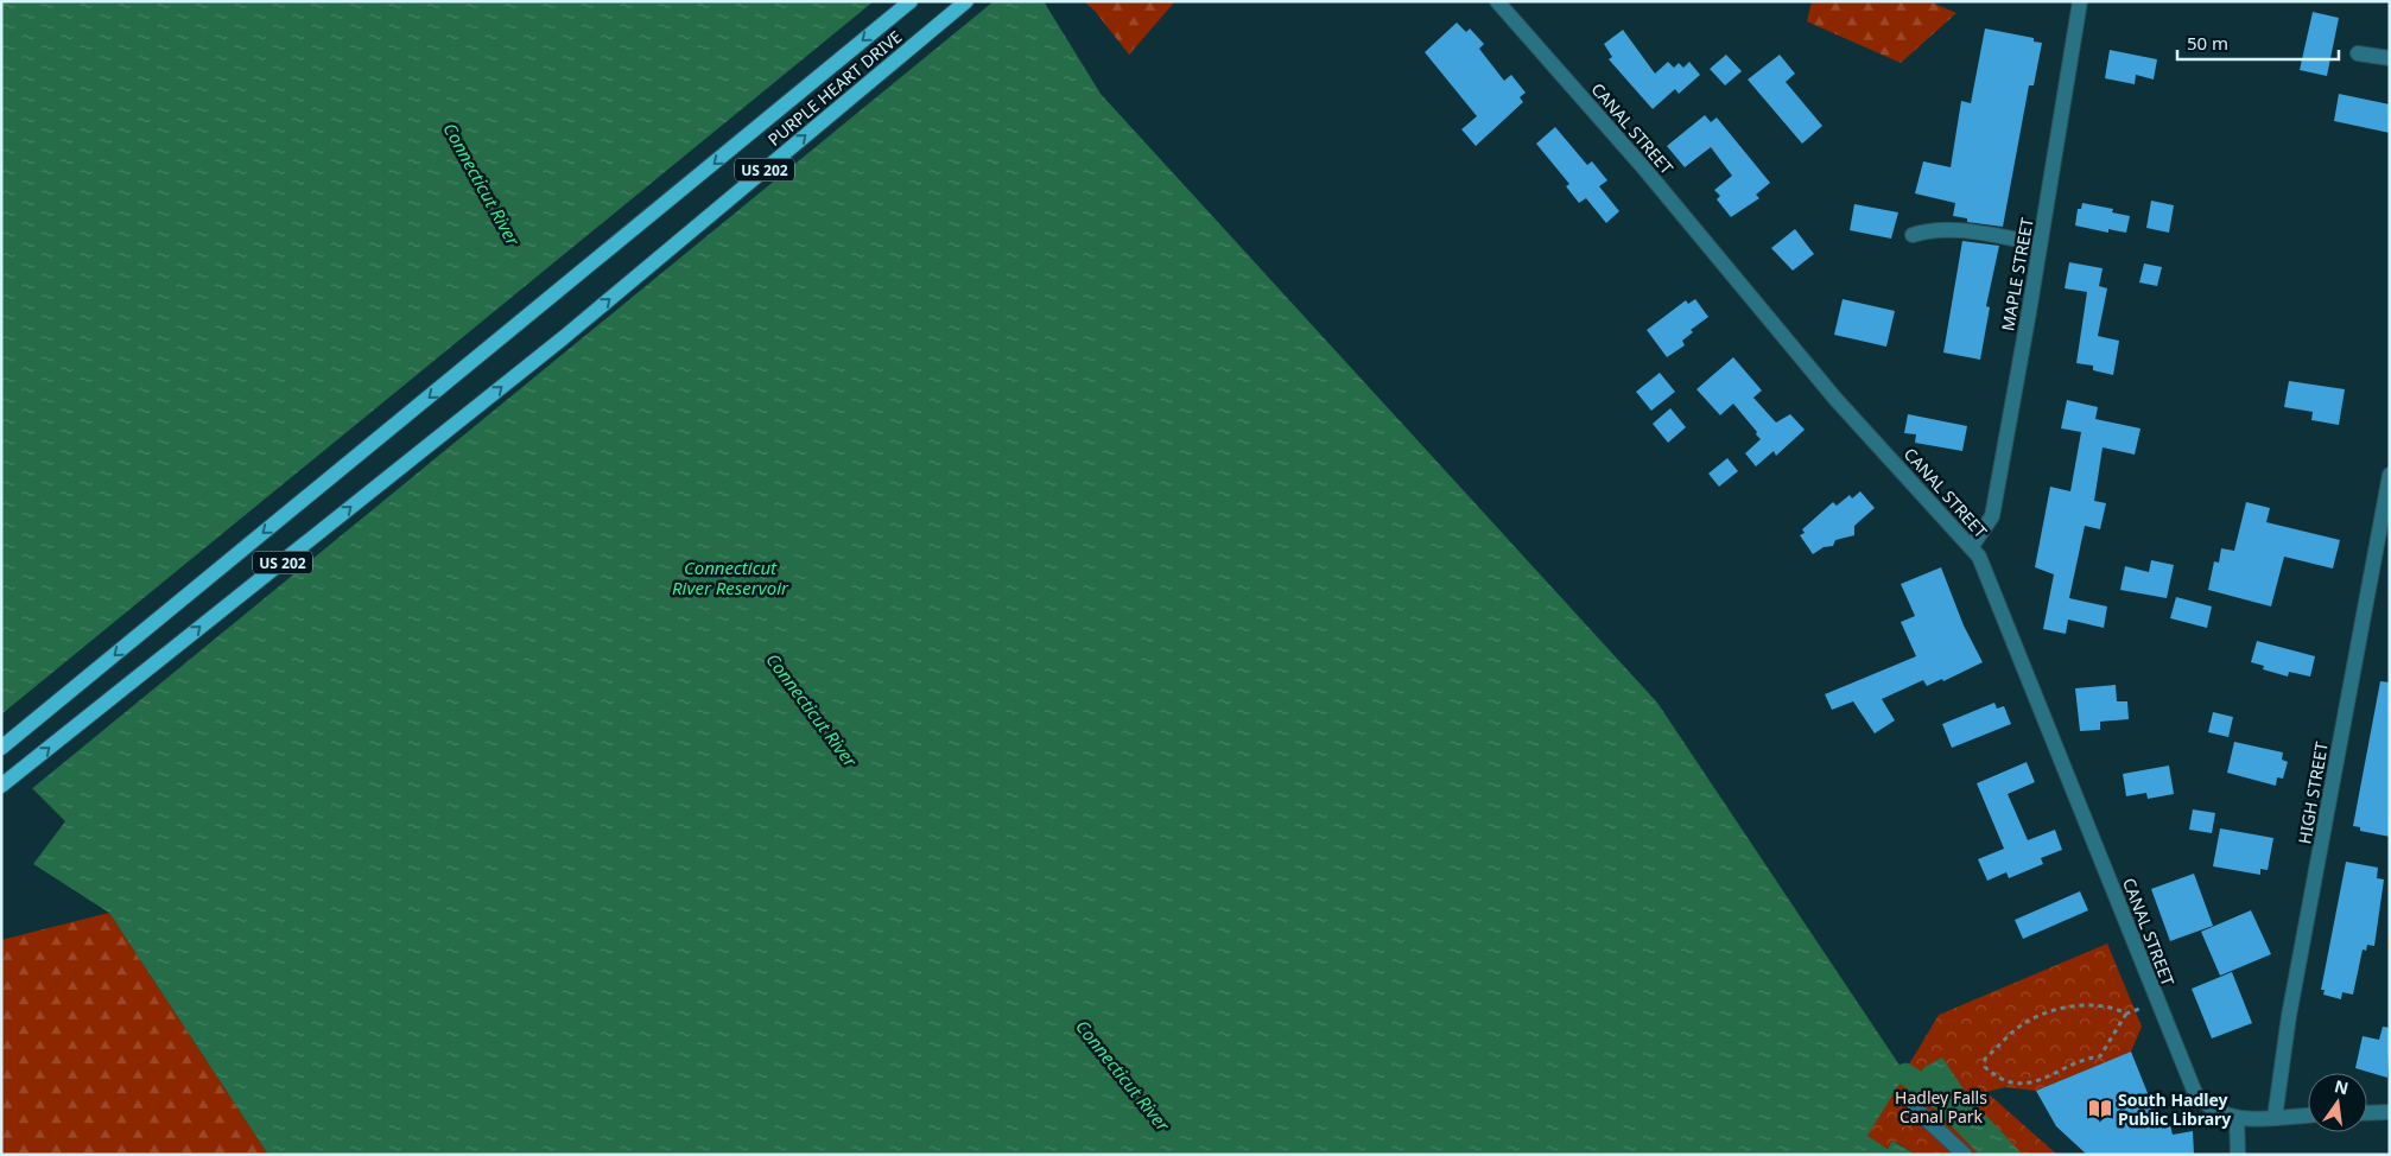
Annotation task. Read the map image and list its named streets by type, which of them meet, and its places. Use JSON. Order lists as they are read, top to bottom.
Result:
{
  "streets": {
    "main road": ["PURPLE HEART DRIVE", "US 202"],
    "street": ["CANAL STREET", "MAPLE STREET", "HIGH STREET"]
  },
  "crossings": [
    ["CANAL STREET", "MAPLE STREET"],
    ["CANAL STREET", "HIGH STREET"]
  ],
  "water": ["Connecticut River", "Connecticut River Reservoir"],
  "parks": ["Hadley Falls Canal Park"],
  "places": {
    "library": ["South Hadley Public Library"]
  },
  "scale_bar": "50 m",
  "north": "top"
}
